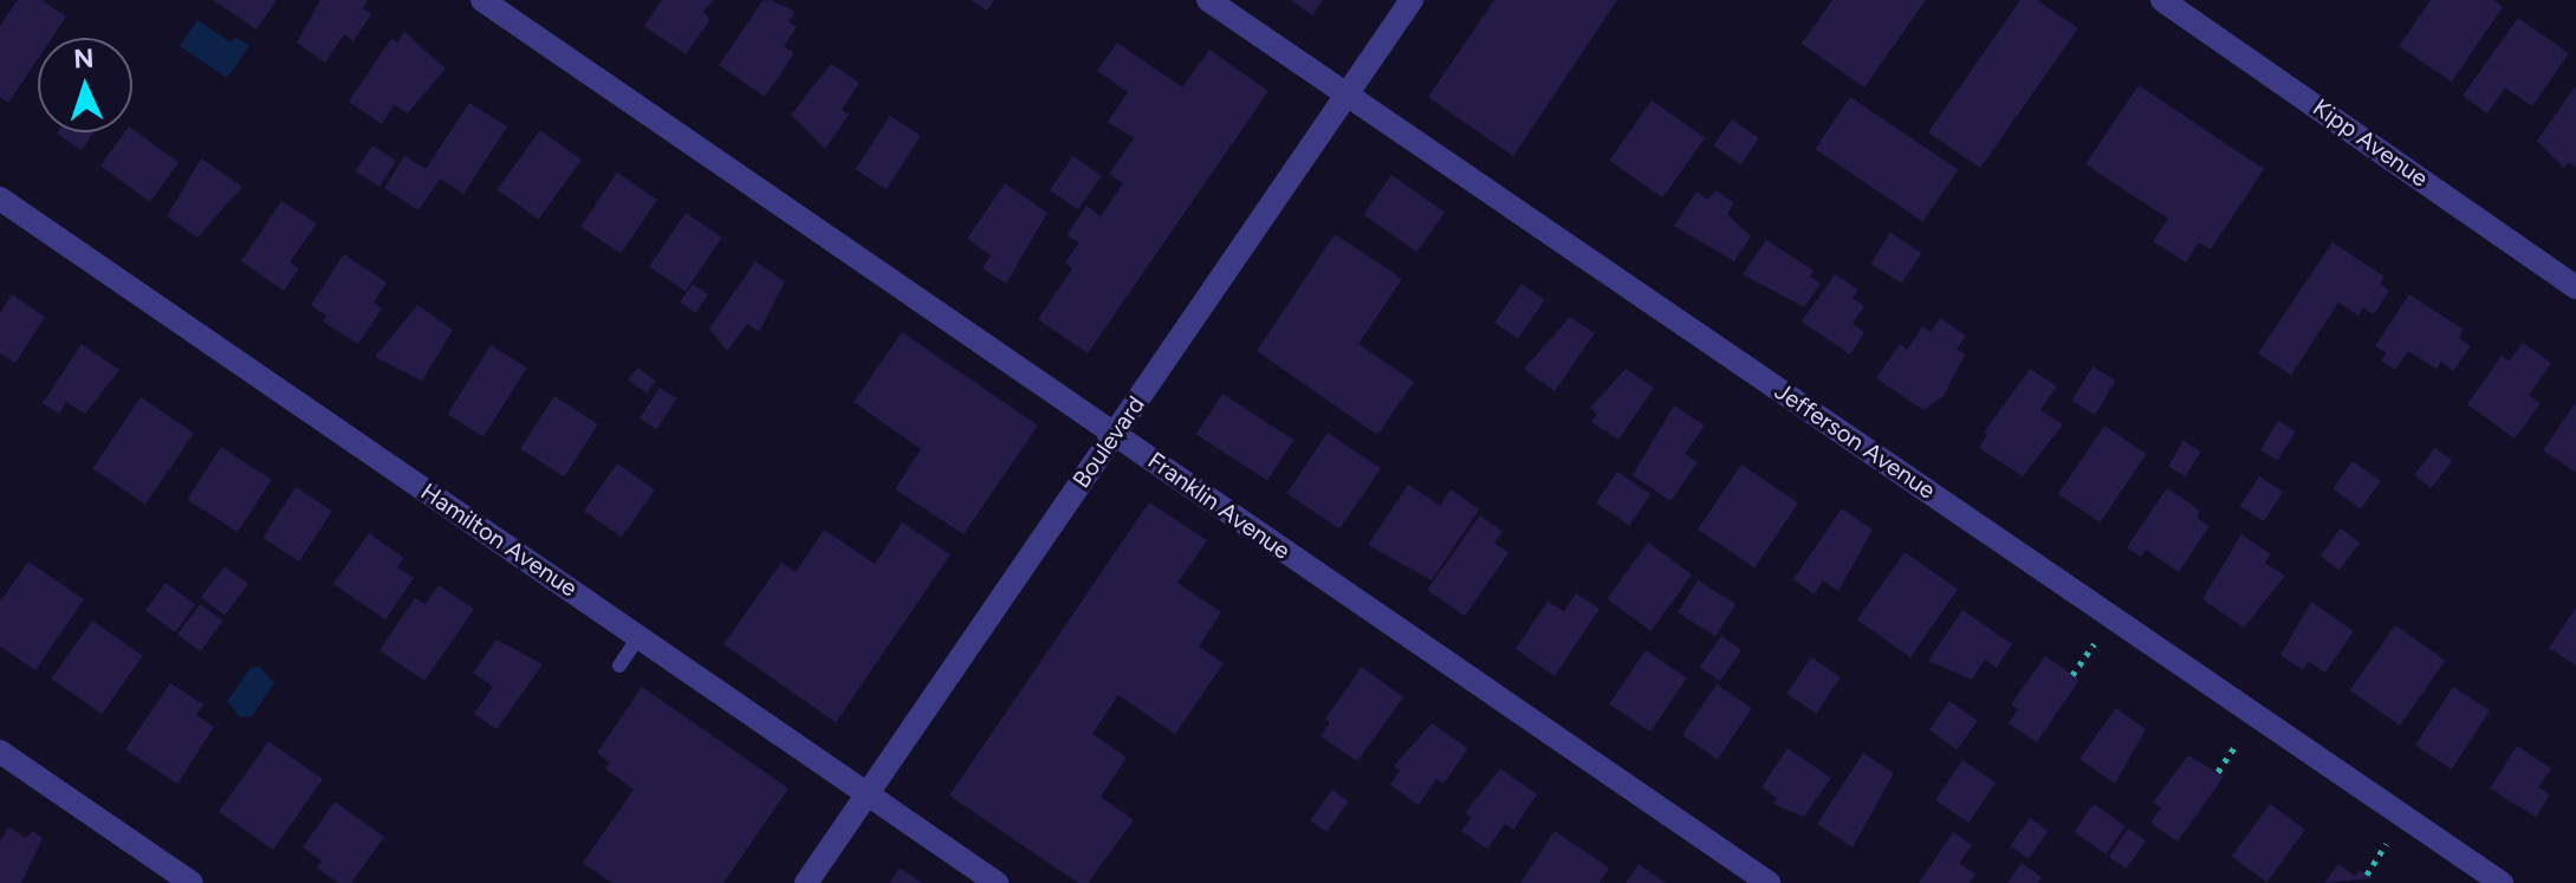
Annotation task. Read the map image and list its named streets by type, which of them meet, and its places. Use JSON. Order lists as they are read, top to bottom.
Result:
{
  "streets": {
    "street": [
      "Kipp Avenue",
      "Jefferson Avenue",
      "Boulevard",
      "Franklin Avenue",
      "Hamilton Avenue"
    ]
  },
  "crossings": [
    ["Jefferson Avenue", "Boulevard"],
    ["Boulevard", "Franklin Avenue"],
    ["Boulevard", "Hamilton Avenue"]
  ],
  "north": "top"
}
